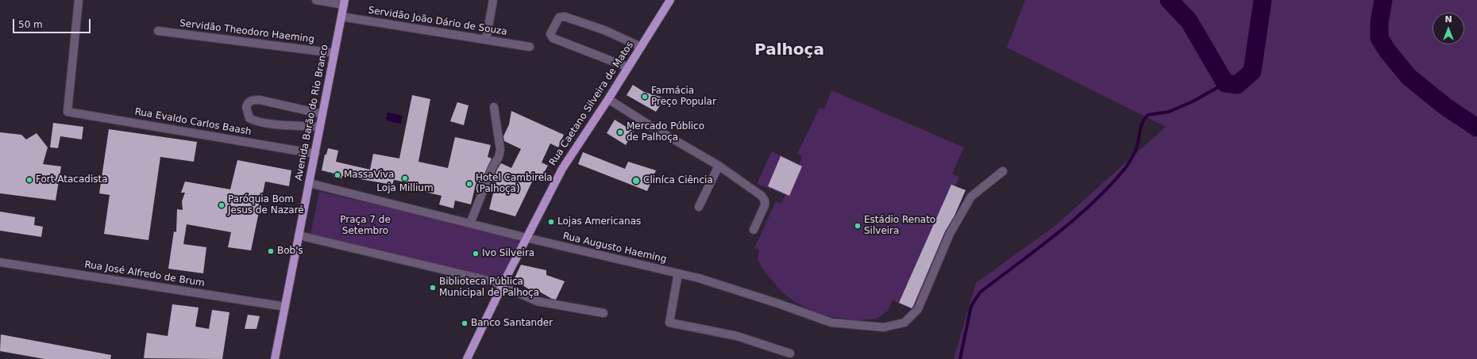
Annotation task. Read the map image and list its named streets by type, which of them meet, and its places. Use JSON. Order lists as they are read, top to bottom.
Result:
{
  "streets": {
    "main road": ["Rua Caetano Silveira de Matos", "Avenida Barão do Rio Branco"],
    "street": [
      "Servidão João Dário de Souza",
      "Servidão Theodoro Haeming",
      "Rua Evaldo Carlos Baash",
      "Rua Augusto Haeming",
      "Rua José Alfredo de Brum"
    ]
  },
  "crossings": [
    ["Servidão João Dário de Souza", "Avenida Barão do Rio Branco"],
    ["Servidão Theodoro Haeming", "Avenida Barão do Rio Branco"],
    ["Rua Caetano Silveira de Matos", "Rua Augusto Haeming"],
    ["Avenida Barão do Rio Branco", "Rua Evaldo Carlos Baash"],
    ["Avenida Barão do Rio Branco", "Rua José Alfredo de Brum"]
  ],
  "districts": ["Palhoça"],
  "parks": ["Praça 7 de Setembro"],
  "places": [
    "Farmácia Preço Popular",
    "Mercado Público de Palhoça",
    "MassaViva",
    "Loja Millium",
    "Fort Atacadista",
    "Cliníca Ciência",
    "Hotel Cambirela (Palhoça)",
    "Paróquia Bom Jesus de Nazaré",
    "Lojas Americanas",
    "Estádio Renato Silveira",
    "Bob's",
    "Ivo Silveira",
    "Biblioteca Pública Municipal de Palhoça",
    "Banco Santander"
  ],
  "scale_bar": "50 m",
  "north": "top"
}
